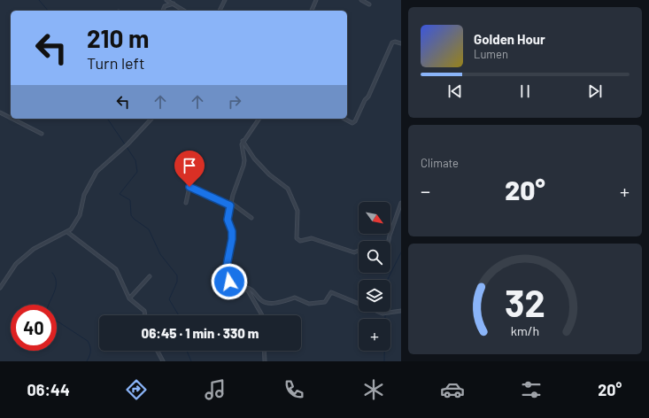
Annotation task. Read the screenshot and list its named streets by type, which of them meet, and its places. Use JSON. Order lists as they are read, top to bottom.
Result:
{
  "north": "bottom right",
  "page": {
    "turn": ["210 m", "Turn left"],
    "song": ["Golden Hour", "Lumen"],
    "tile": "Climate",
    "heat": ["−", "20°", "+"],
    "map_buttons": "+",
    "limit": "40",
    "trip": "06:45 · 1 min · 330 m",
    "tabs": ["06:44", "20°"],
    "gauge": ["32", "km/h"]
  }
}
